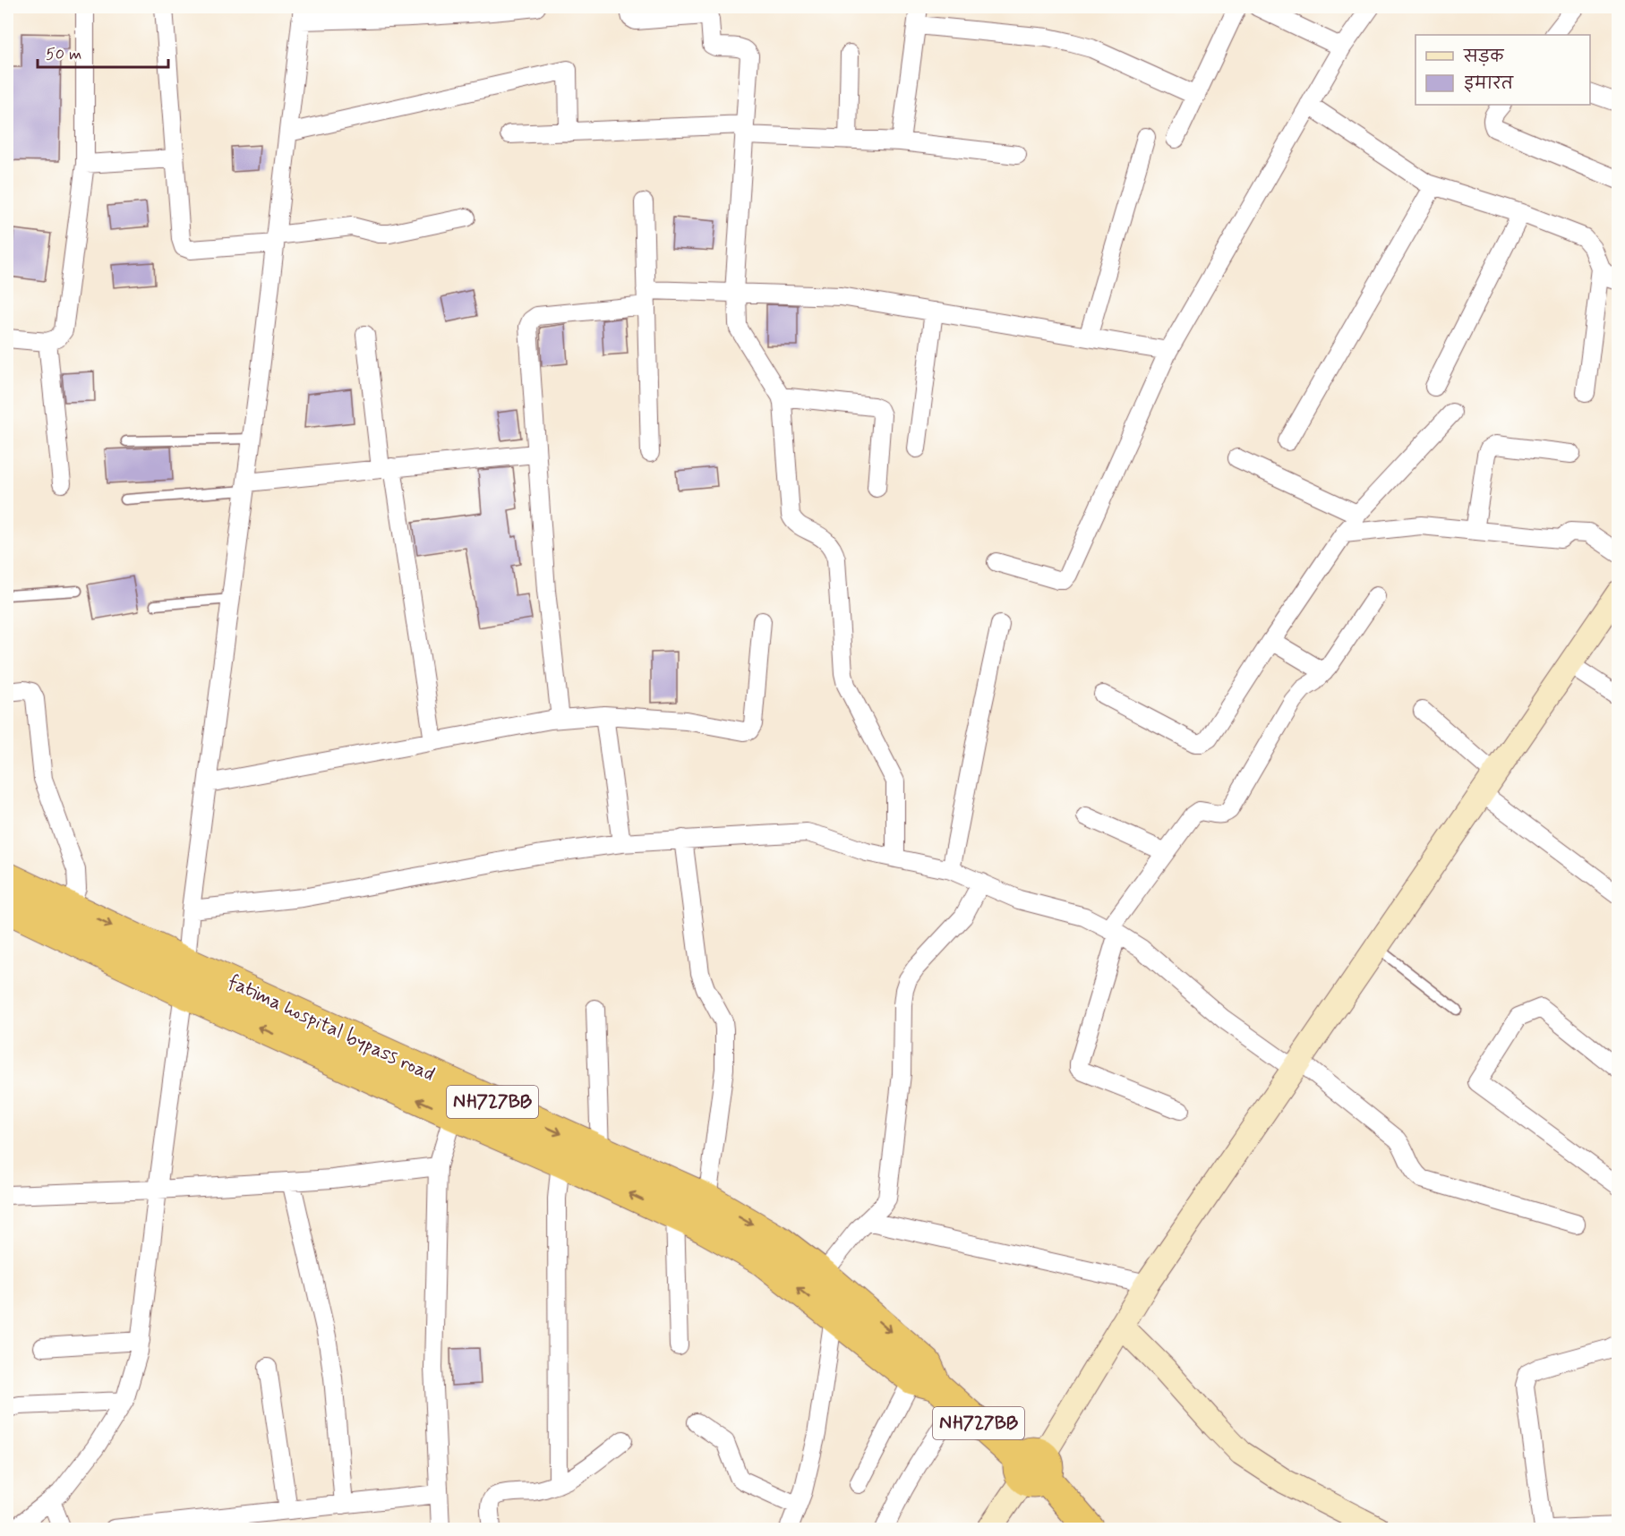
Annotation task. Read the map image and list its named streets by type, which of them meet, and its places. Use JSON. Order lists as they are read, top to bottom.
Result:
{
  "streets": {
    "highway": ["fatima hospital bypass road", "NH727BB"]
  },
  "legend": ["सड़क", "इमारत"],
  "scale_bar": "50 m"
}
